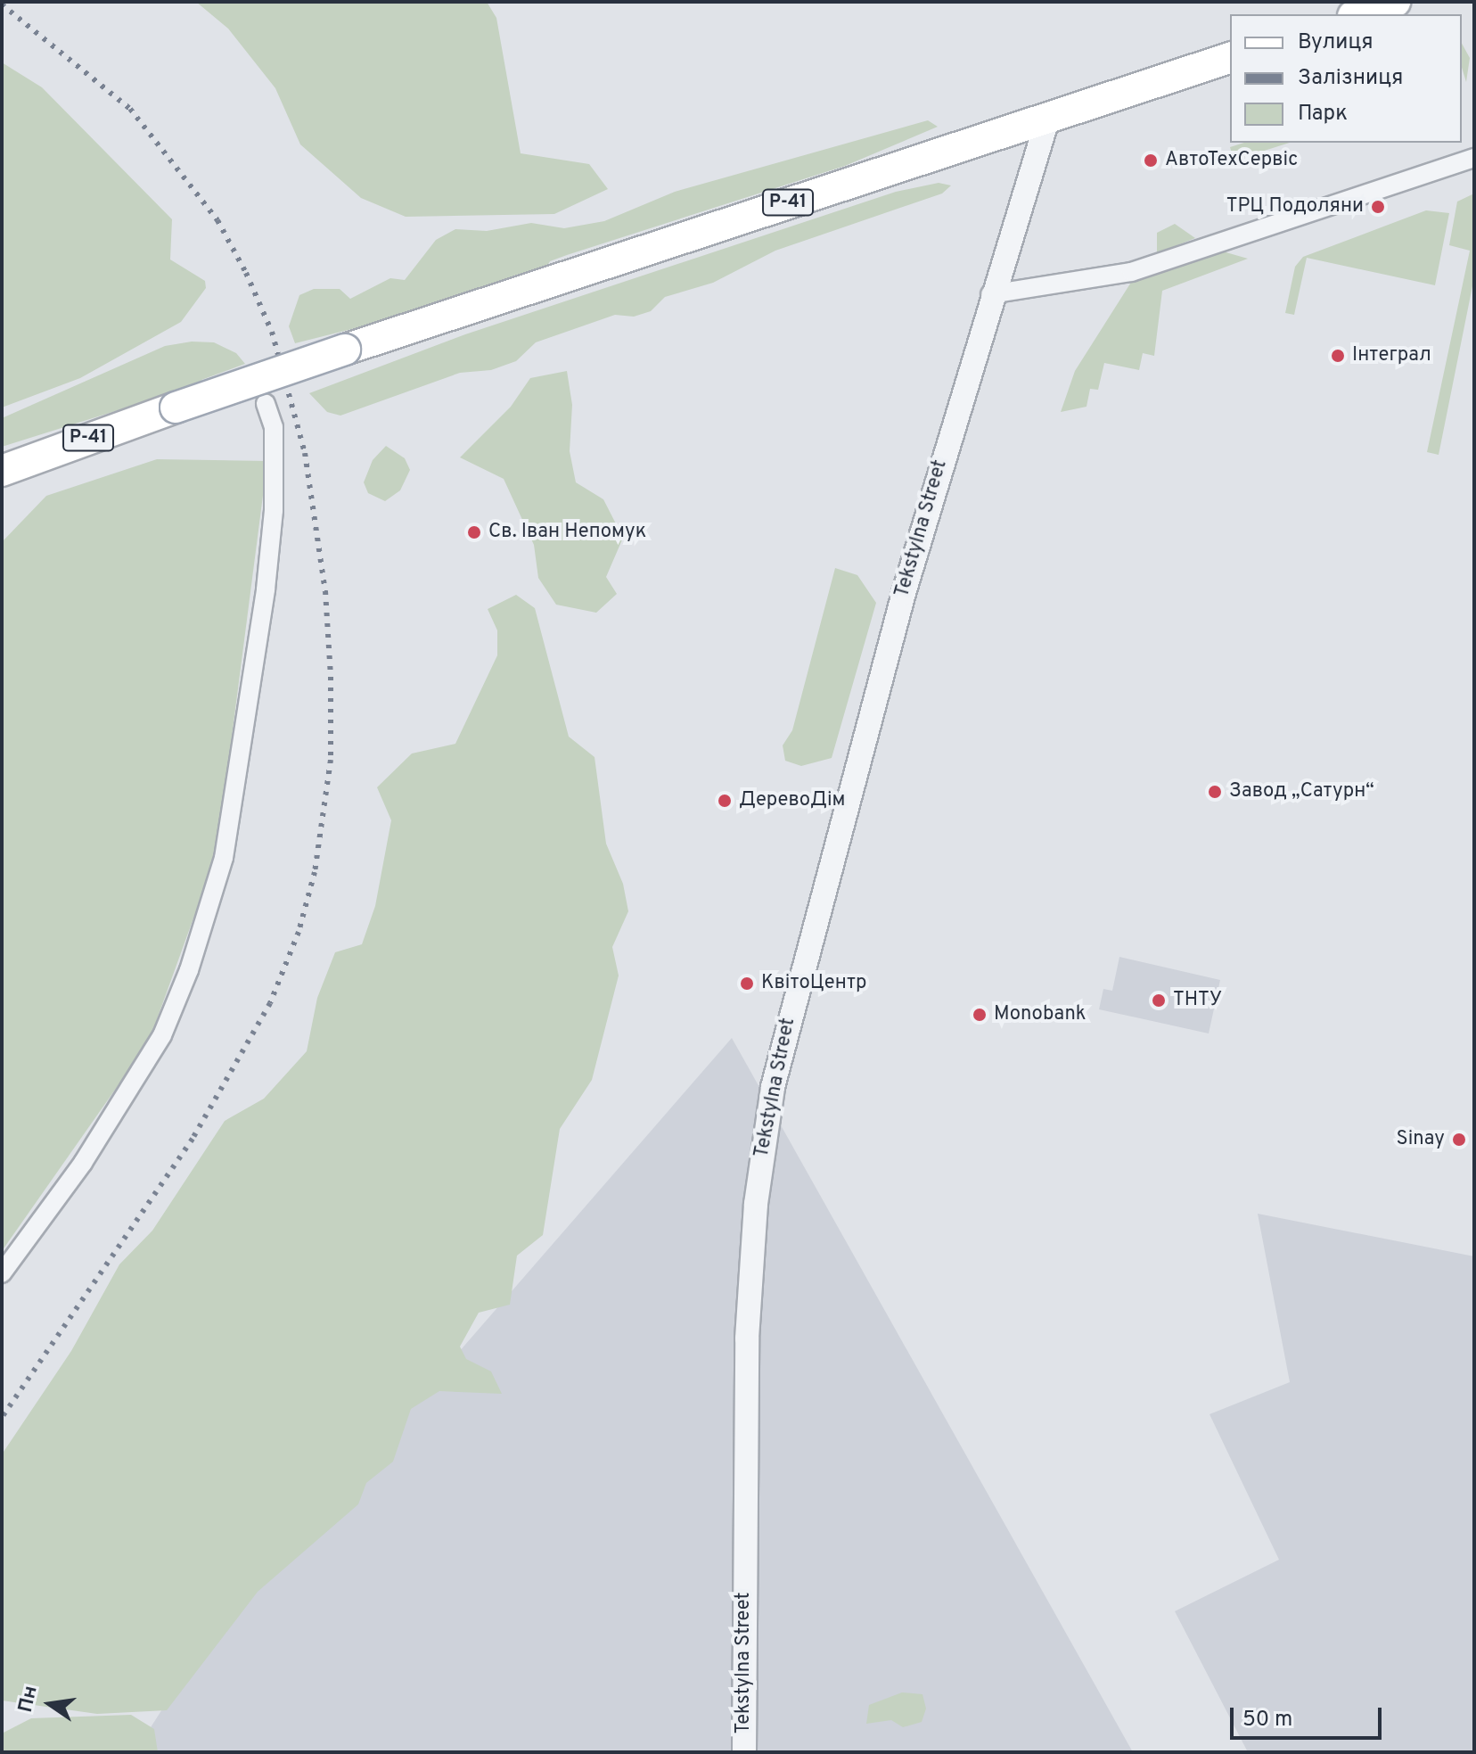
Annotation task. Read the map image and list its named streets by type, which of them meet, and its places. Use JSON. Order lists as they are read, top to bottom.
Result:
{
  "streets": {
    "main road": ["Р-41"],
    "street": ["Tekstylna Street"]
  },
  "crossings": [
    ["Р-41", "Tekstylna Street"]
  ],
  "places": [
    "АвтоТехСервіс",
    "ТРЦ Подоляни",
    "Інтеграл",
    "Св. Іван Непомук",
    "Завод „Сатурн“",
    "ДеревоДім",
    "КвітоЦентр",
    "ТНТУ",
    "Monobank",
    "Sinay"
  ],
  "legend": ["Вулиця", "Залізниця", "Парк"],
  "scale_bar": "50 m",
  "north": "left"
}
